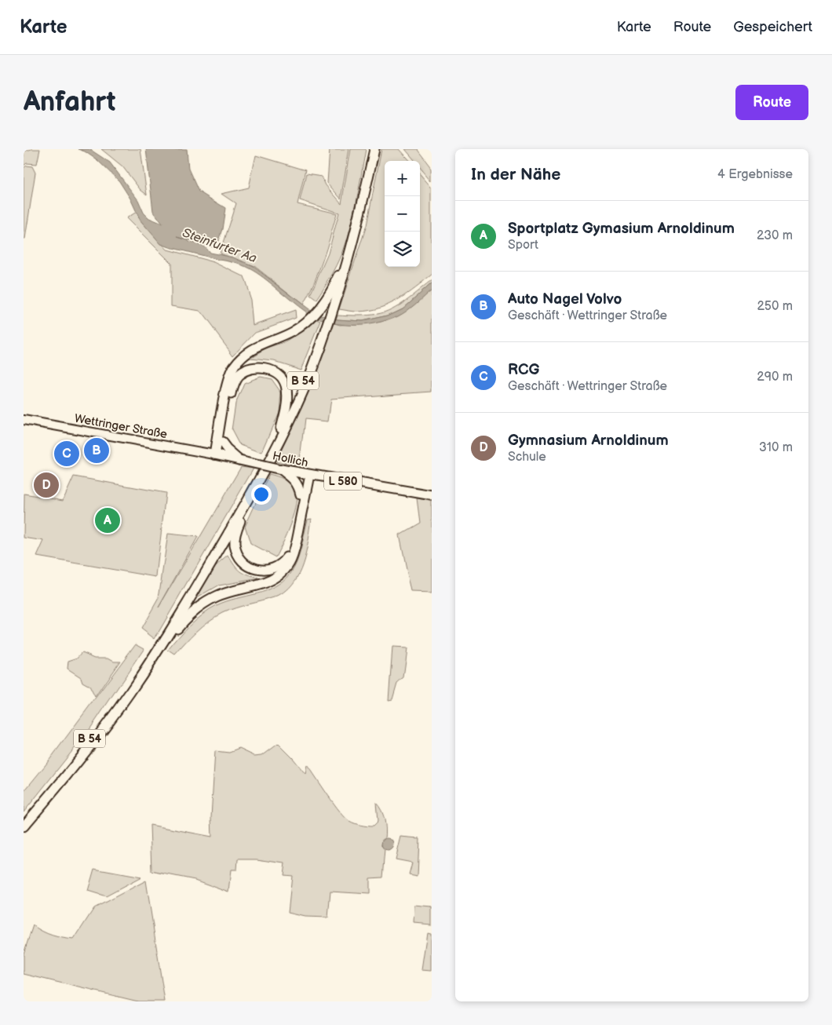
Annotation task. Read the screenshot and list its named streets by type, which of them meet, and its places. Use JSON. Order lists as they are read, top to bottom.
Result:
{
  "streets": {
    "main road": [
      "B 54",
      "Wettringer Straße",
      "Hollich",
      "L 580"
    ]
  },
  "crossings": [
    ["Wettringer Straße", "Hollich"]
  ],
  "water": ["Steinfurter Aa"],
  "page": {
    "header": "Karte",
    "nav": ["Karte", "Route", "Gespeichert"],
    "buttons": "Route",
    "title": "Anfahrt",
    "heading": ["In der Nähe", "4 Ergebnisse"],
    "map_buttons": ["+", "−"],
    "list": [
      {
        "mark": "A",
        "name": "Sportplatz Gymasium Arnoldinum",
        "note": "Sport",
        "value": "230 m"
      },
      {
        "mark": "B",
        "name": "Auto Nagel Volvo",
        "note": "Geschäft · Wettringer Straße",
        "value": "250 m"
      },
      {
        "mark": "C",
        "name": "RCG",
        "note": "Geschäft · Wettringer Straße",
        "value": "290 m"
      },
      {
        "mark": "D",
        "name": "Gymnasium Arnoldinum",
        "note": "Schule",
        "value": "310 m"
      }
    ],
    "pins": [
      "B",
      "C",
      "D",
      "A"
    ]
  }
}
